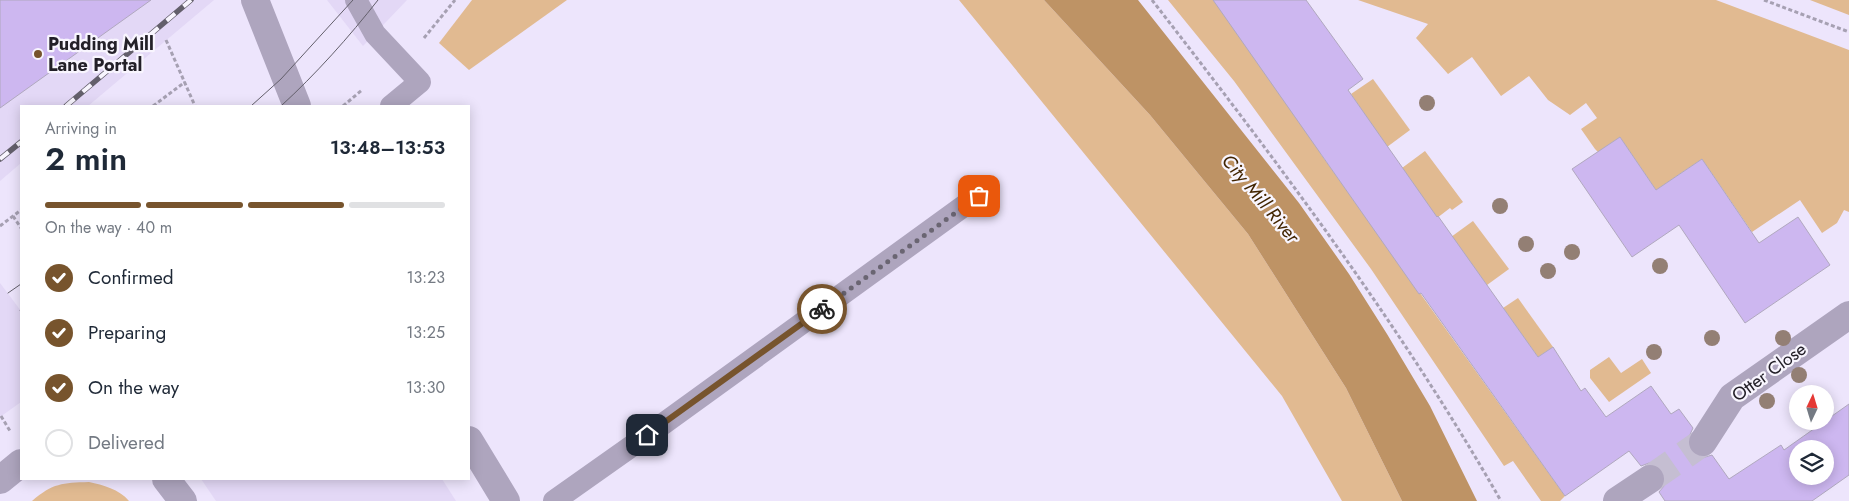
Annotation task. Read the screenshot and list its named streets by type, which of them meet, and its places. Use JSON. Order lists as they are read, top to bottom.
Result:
{
  "streets": {
    "street": ["Otter Close"]
  },
  "water": ["City Mill River"],
  "places": ["Pudding Mill Lane Portal"],
  "north": "top",
  "page": {
    "heading": ["2 min", "Arriving in", "13:48–13:53"],
    "bar": "On the way · 40 m",
    "list": [
      ["Confirmed", "13:23"],
      ["Preparing", "13:25"],
      ["On the way", "13:30"],
      "Delivered"
    ]
  }
}
